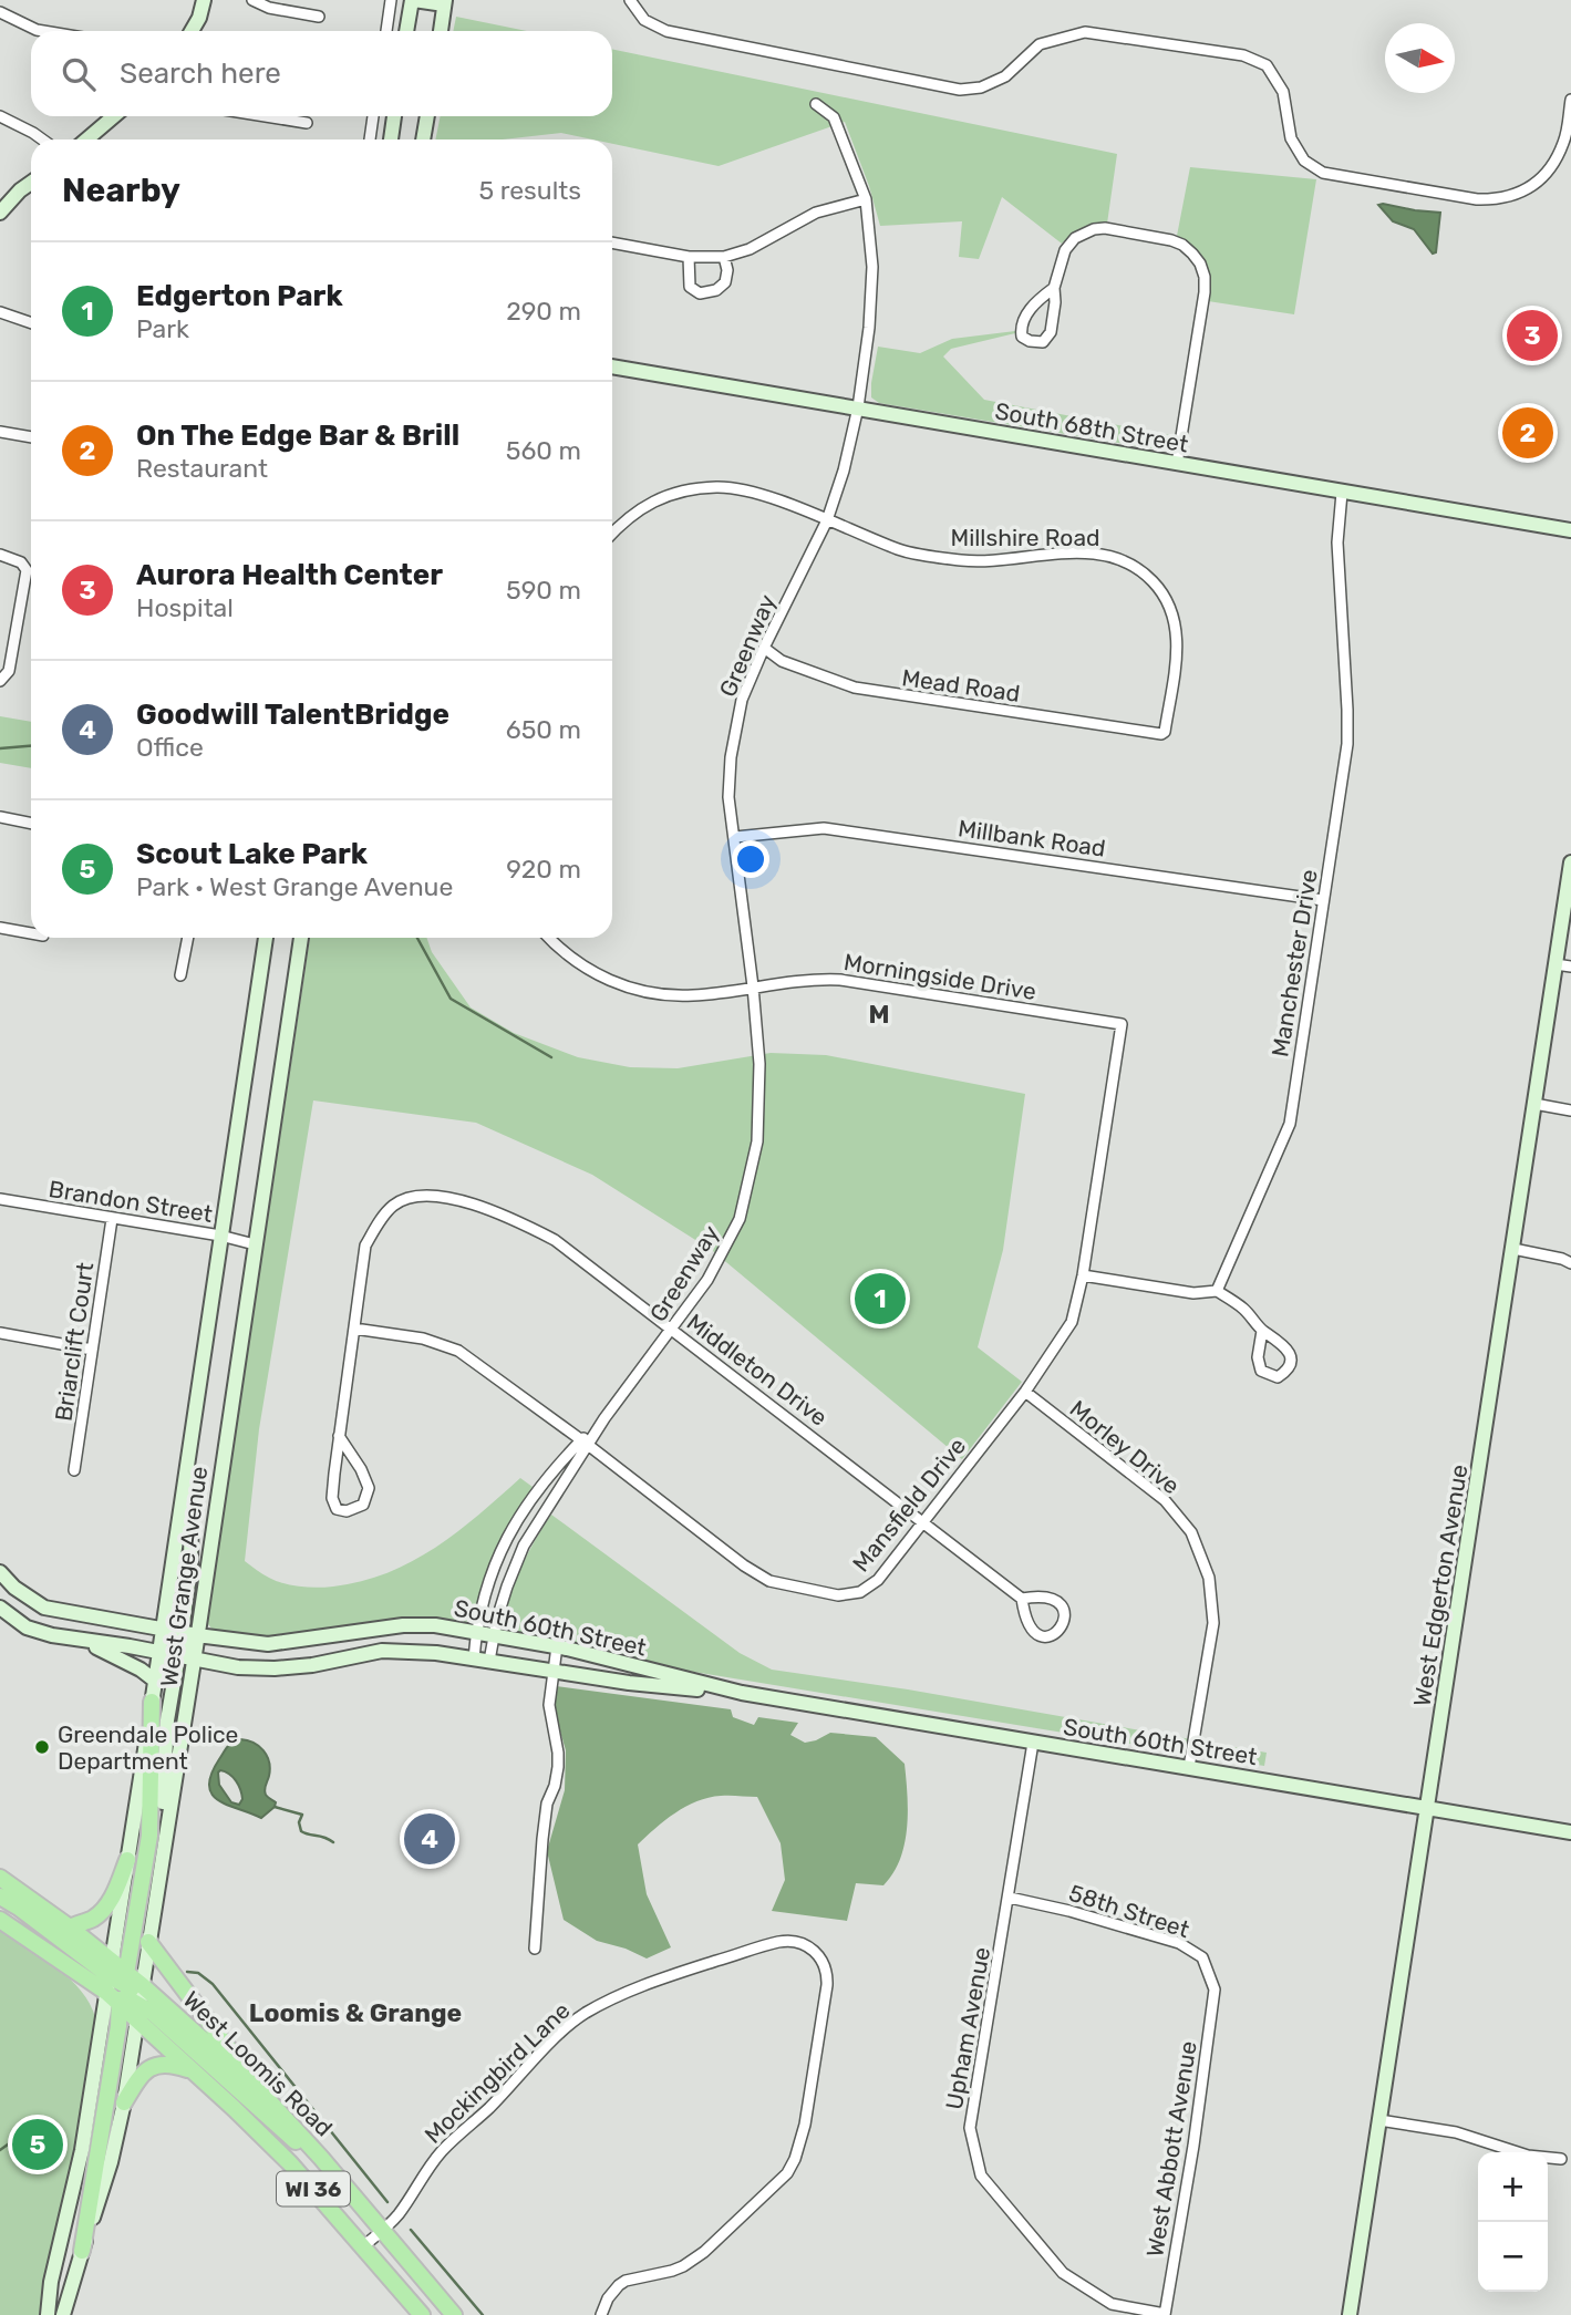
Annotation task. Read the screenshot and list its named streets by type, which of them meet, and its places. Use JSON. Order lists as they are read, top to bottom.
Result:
{
  "streets": {
    "main road": ["West Loomis Road", "WI 36"],
    "street": [
      "South 68th Street",
      "Millshire Road",
      "Greenway",
      "Mead Road",
      "Millbank Road",
      "Manchester Drive",
      "Morningside Drive",
      "Brandon Street",
      "Briarclift Court",
      "Middleton Drive",
      "Morley Drive",
      "Mansfield Drive",
      "West Grange Avenue",
      "West Edgerton Avenue",
      "South 60th Street",
      "58th Street",
      "Upham Avenue",
      "Mockingbird Lane",
      "West Abbott Avenue"
    ]
  },
  "crossings": [
    ["South 68th Street", "Greenway"],
    ["South 68th Street", "Manchester Drive"],
    ["Millshire Road", "Greenway"],
    ["Millshire Road", "Mead Road"],
    ["Greenway", "Mead Road"],
    ["Greenway", "Millbank Road"],
    ["Greenway", "Morningside Drive"],
    ["Greenway", "Middleton Drive"],
    ["Greenway", "Mansfield Drive"],
    ["Greenway", "South 60th Street"],
    ["Millbank Road", "Manchester Drive"],
    ["Morningside Drive", "Mansfield Drive"],
    ["Brandon Street", "Briarclift Court"],
    ["Brandon Street", "West Grange Avenue"],
    ["Middleton Drive", "Mansfield Drive"],
    ["Morley Drive", "Mansfield Drive"],
    ["Morley Drive", "South 60th Street"],
    ["West Grange Avenue", "South 60th Street"],
    ["West Grange Avenue", "West Loomis Road"],
    ["West Edgerton Avenue", "South 60th Street"],
    ["South 60th Street", "Upham Avenue"],
    ["58th Street", "Upham Avenue"],
    ["58th Street", "West Abbott Avenue"],
    ["Upham Avenue", "West Abbott Avenue"],
    ["West Loomis Road", "Mockingbird Lane"]
  ],
  "districts": ["M", "Loomis & Grange"],
  "places": ["Greendale Police Department"],
  "north": "right",
  "page": {
    "search": "Search here",
    "heading": ["Nearby", "5 results"],
    "list": [
      {
        "mark": "1",
        "name": "Edgerton Park",
        "note": "Park",
        "value": "290 m"
      },
      {
        "mark": "2",
        "name": "On The Edge Bar & Brill",
        "note": "Restaurant",
        "value": "560 m"
      },
      {
        "mark": "3",
        "name": "Aurora Health Center",
        "note": "Hospital",
        "value": "590 m"
      },
      {
        "mark": "4",
        "name": "Goodwill TalentBridge",
        "note": "Office",
        "value": "650 m"
      },
      {
        "mark": "5",
        "name": "Scout Lake Park",
        "note": "Park · West Grange Avenue",
        "value": "920 m"
      }
    ],
    "pins": [
      "3",
      "2",
      "1",
      "4",
      "5"
    ],
    "map_buttons": ["+", "−"]
  }
}
